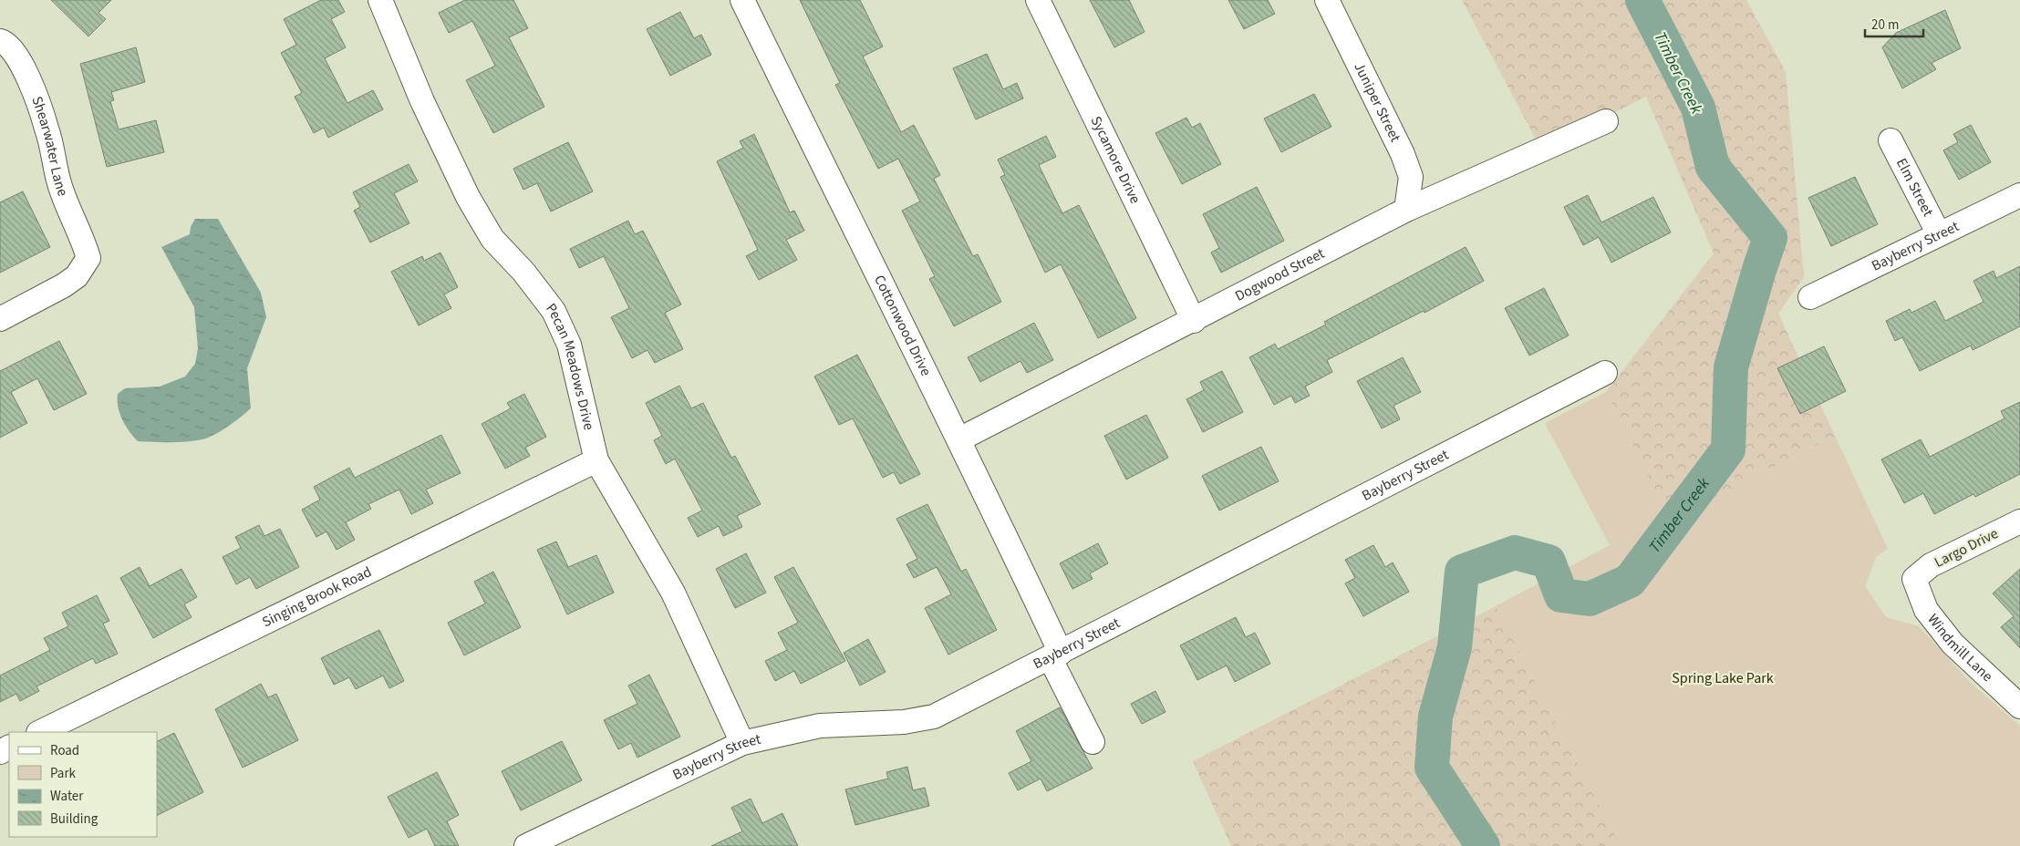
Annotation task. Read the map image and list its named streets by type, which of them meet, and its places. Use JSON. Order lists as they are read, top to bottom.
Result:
{
  "streets": {
    "street": [
      "Juniper Street",
      "Shearwater Lane",
      "Sycamore Drive",
      "Elm Street",
      "Bayberry Street",
      "Dogwood Street",
      "Cottonwood Drive",
      "Pecan Meadows Drive",
      "Largo Drive",
      "Singing Brook Road",
      "Windmill Lane"
    ]
  },
  "crossings": [
    ["Juniper Street", "Dogwood Street"],
    ["Sycamore Drive", "Dogwood Street"],
    ["Elm Street", "Bayberry Street"],
    ["Bayberry Street", "Cottonwood Drive"],
    ["Bayberry Street", "Pecan Meadows Drive"],
    ["Dogwood Street", "Cottonwood Drive"],
    ["Pecan Meadows Drive", "Singing Brook Road"],
    ["Largo Drive", "Windmill Lane"]
  ],
  "water": ["Timber Creek"],
  "parks": ["Spring Lake Park"],
  "legend": [
    "Road",
    "Park",
    "Water",
    "Building"
  ],
  "scale_bar": "20 m"
}
